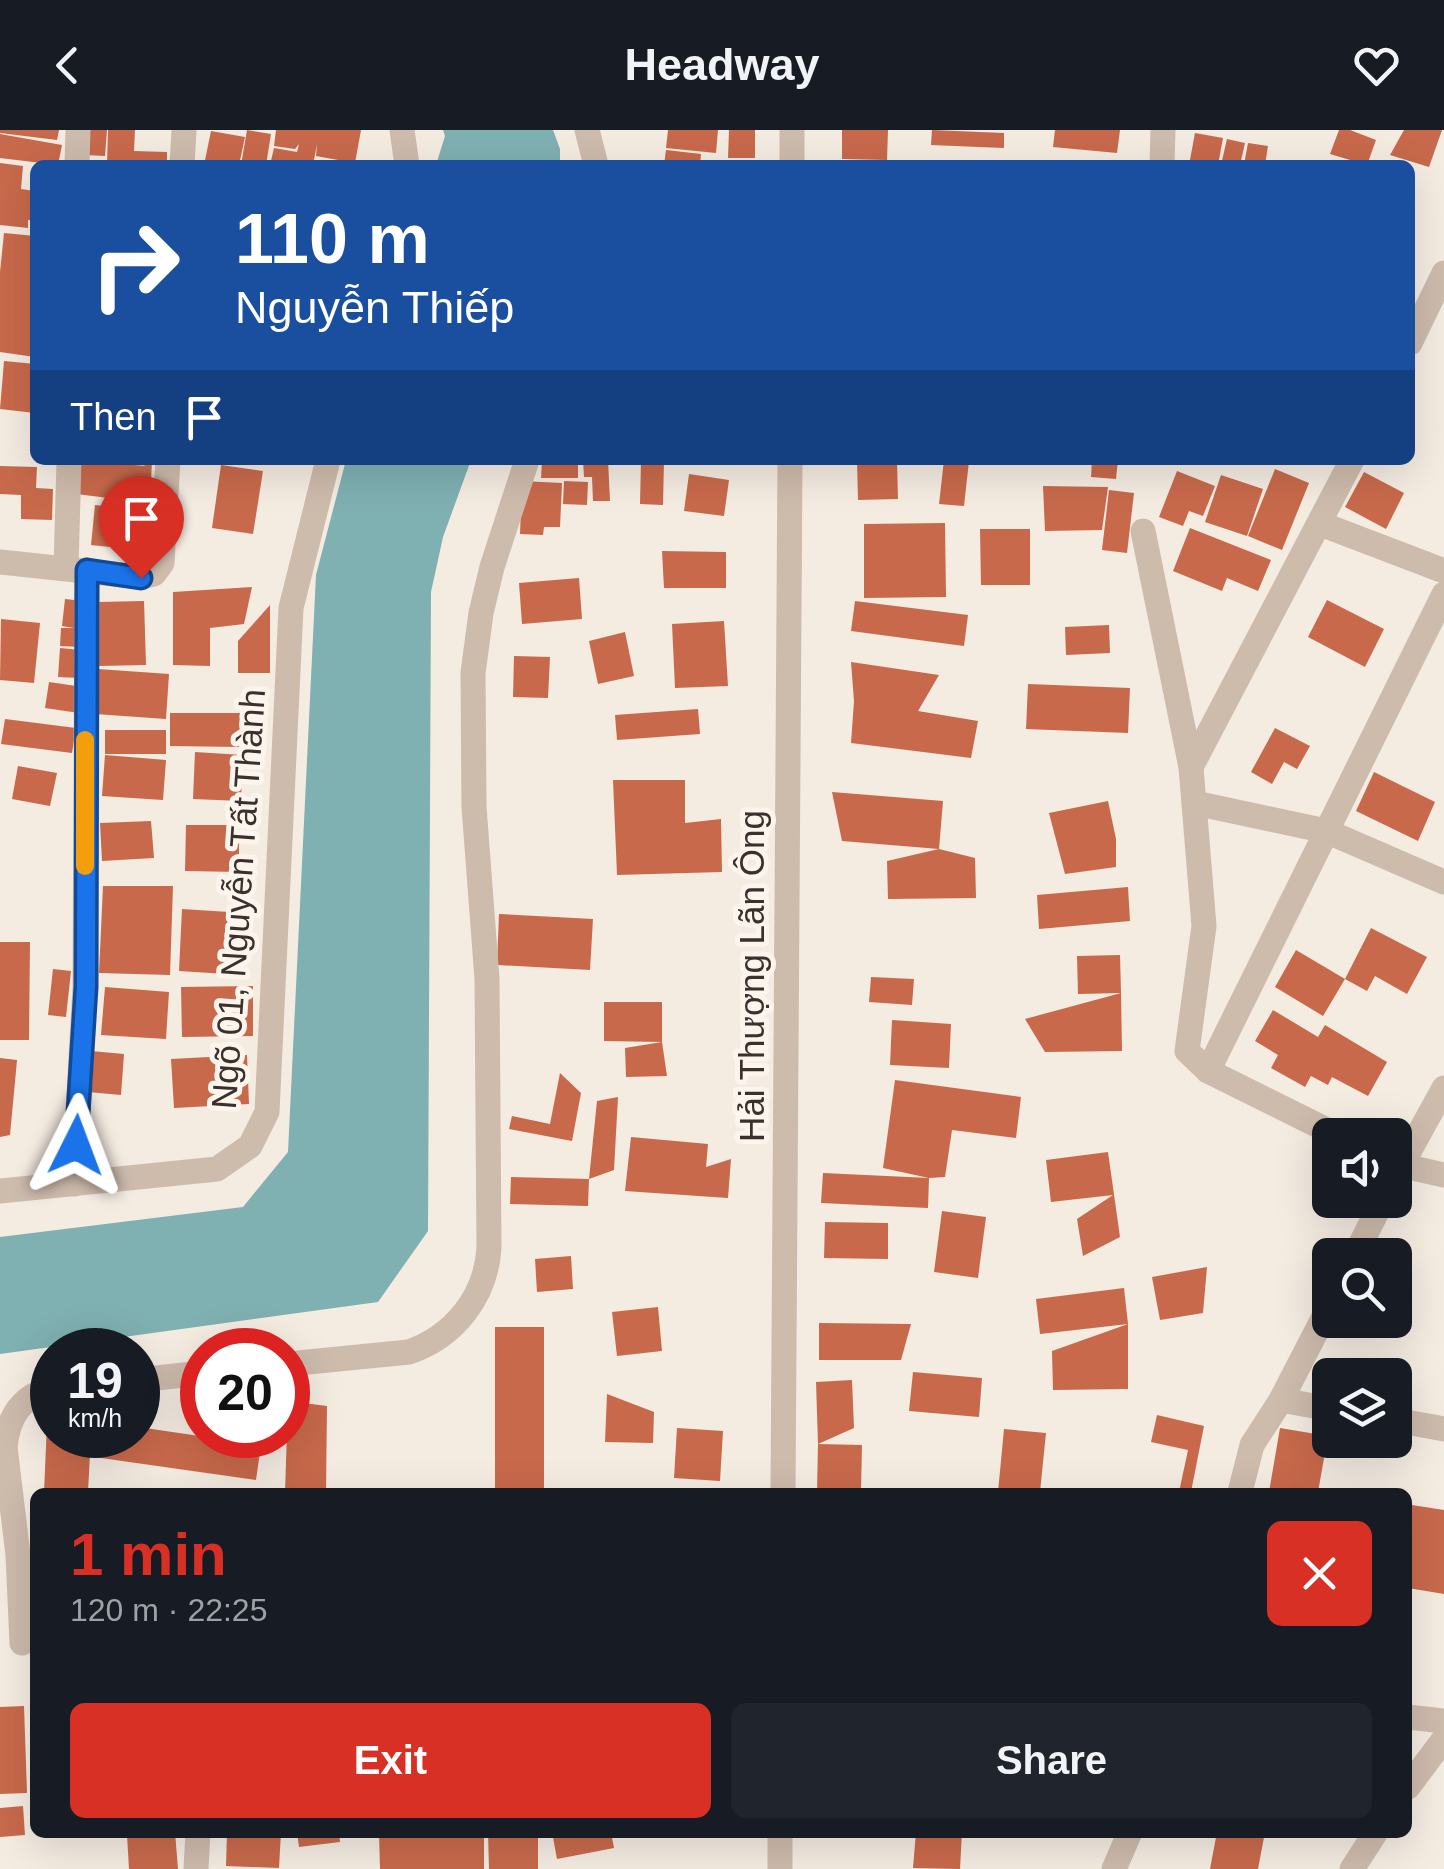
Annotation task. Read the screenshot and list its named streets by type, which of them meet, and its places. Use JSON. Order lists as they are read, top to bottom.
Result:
{
  "streets": {
    "street": ["Ngõ 01, Nguyễn Tất Thành", "Hải Thượng Lãn Ông"]
  },
  "page": {
    "header": "Headway",
    "turn": ["110 m", "Nguyễn Thiếp"],
    "then": "Then",
    "speed": "19 km/h",
    "limit": "20",
    "heading": ["1 min", "120 m · 22:25"],
    "buttons": ["Exit", "Share"]
  }
}
